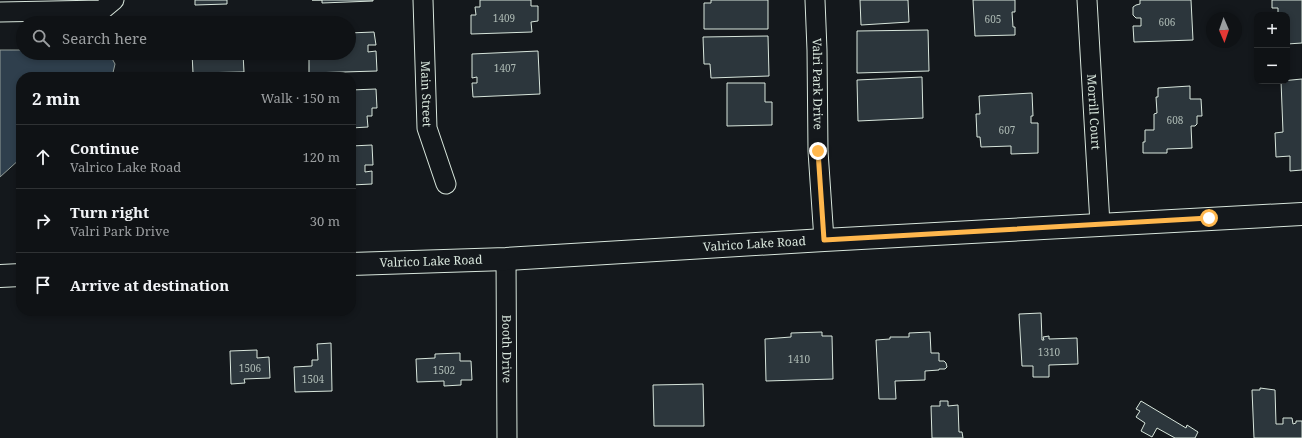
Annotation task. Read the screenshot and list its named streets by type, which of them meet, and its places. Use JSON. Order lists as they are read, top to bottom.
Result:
{
  "streets": {
    "street": [
      "Valri Park Drive",
      "Main Street",
      "Morrill Court",
      "Valrico Lake Road",
      "Booth Drive"
    ]
  },
  "crossings": [
    ["Valri Park Drive", "Valrico Lake Road"],
    ["Morrill Court", "Valrico Lake Road"],
    ["Valrico Lake Road", "Booth Drive"]
  ],
  "house_numbers": [
    "1409",
    "605",
    "606",
    "1407",
    "608",
    "607",
    "1310",
    "1410",
    "1506",
    "1502",
    "1504"
  ],
  "north": "bottom",
  "page": {
    "map_buttons": ["+", "−"],
    "search": "Search here",
    "heading": ["2 min", "Walk · 150 m"],
    "list": [
      ["Continue", "Valrico Lake Road", "120 m"],
      ["Turn right", "Valri Park Drive", "30 m"],
      "Arrive at destination"
    ]
  }
}
